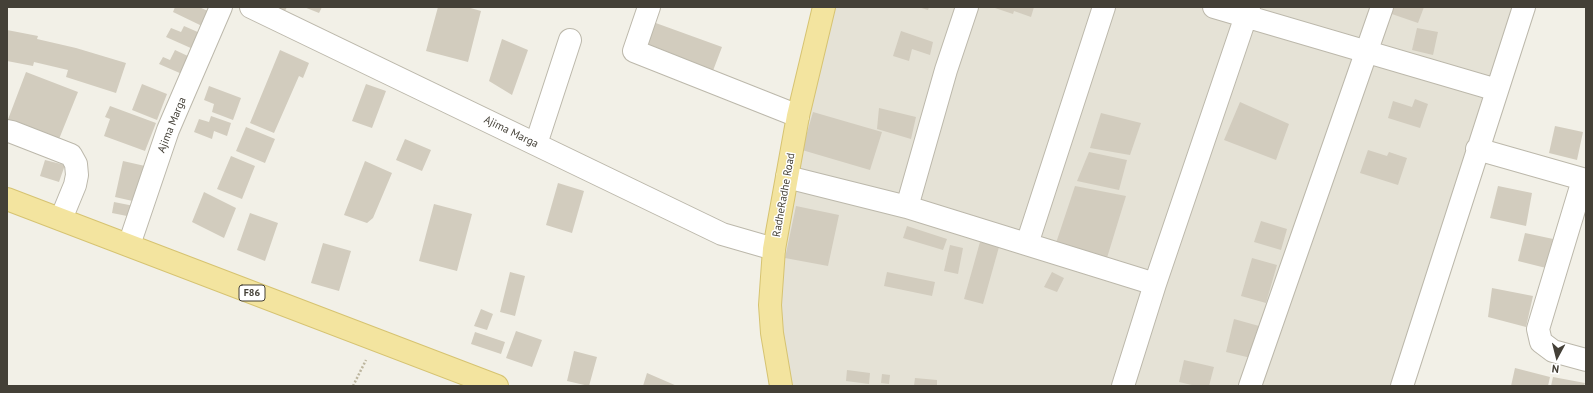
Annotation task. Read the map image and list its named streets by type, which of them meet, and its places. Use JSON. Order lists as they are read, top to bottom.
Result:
{
  "streets": {
    "main road": ["RadheRadhe Road", "F86"],
    "street": ["Ajima Marga"]
  },
  "crossings": [
    ["Ajima Marga", "RadheRadhe Road"],
    ["Ajima Marga", "F86"]
  ],
  "north": "bottom"
}
